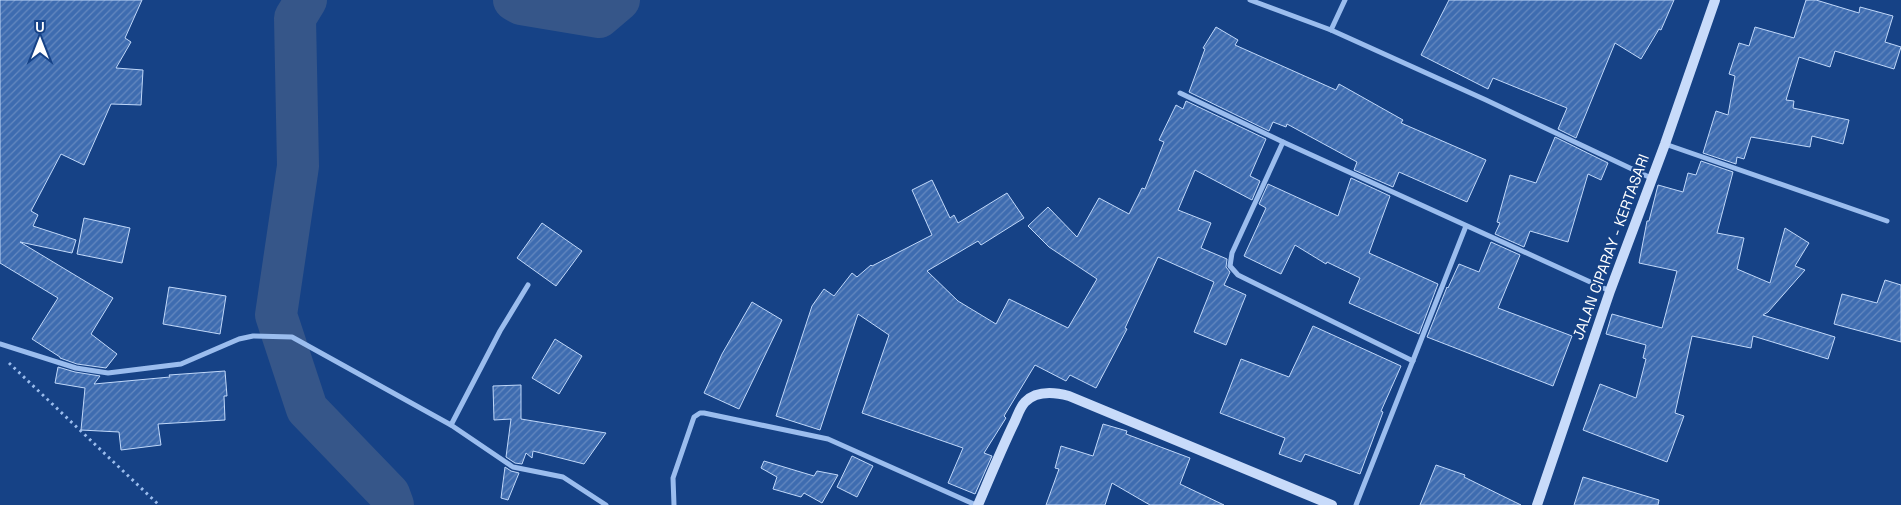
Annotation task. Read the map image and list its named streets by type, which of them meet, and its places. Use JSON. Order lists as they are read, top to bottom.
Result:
{
  "streets": {
    "main road": ["JALAN CIPARAY - KERTASARI"]
  },
  "north": "top"
}
